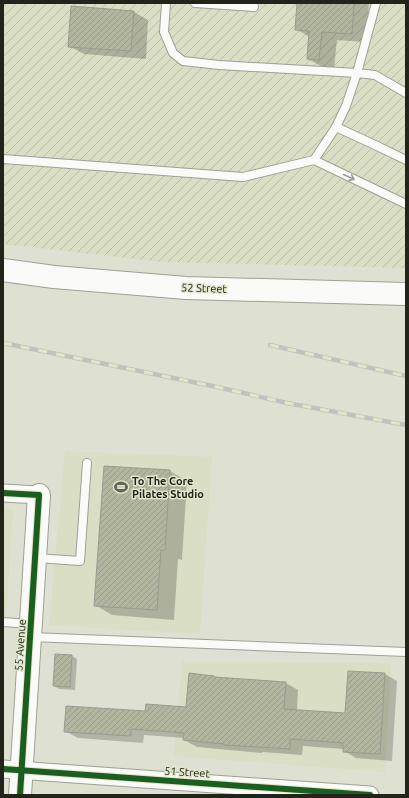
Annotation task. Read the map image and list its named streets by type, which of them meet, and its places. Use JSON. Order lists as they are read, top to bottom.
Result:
{
  "streets": {
    "main road": ["52 Street", "55 Avenue"],
    "street": ["51 Street"]
  },
  "crossings": [
    ["55 Avenue", "51 Street"]
  ],
  "places": {
    "sports": ["To The Core Pilates Studio"]
  }
}
